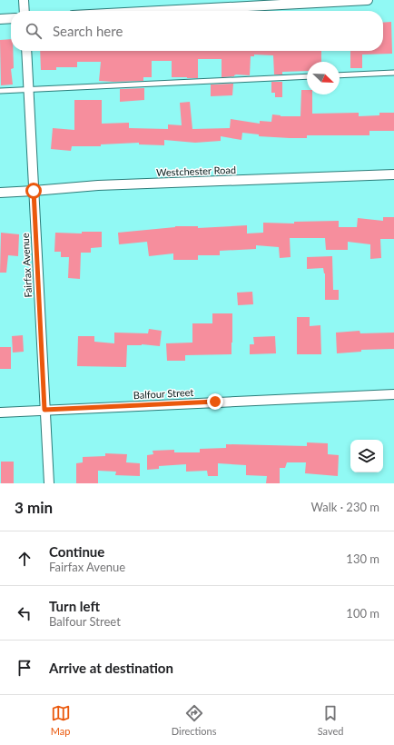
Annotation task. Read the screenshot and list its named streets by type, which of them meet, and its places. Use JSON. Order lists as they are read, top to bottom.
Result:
{
  "streets": {
    "street": ["Westchester Road", "Fairfax Avenue", "Balfour Street"]
  },
  "crossings": [
    ["Westchester Road", "Fairfax Avenue"],
    ["Fairfax Avenue", "Balfour Street"]
  ],
  "north": "bottom right",
  "page": {
    "search": "Search here",
    "heading": ["3 min", "Walk · 230 m"],
    "list": [
      ["Continue", "Fairfax Avenue", "130 m"],
      ["Turn left", "Balfour Street", "100 m"],
      "Arrive at destination"
    ],
    "nav": ["Map", "Directions", "Saved"]
  }
}
